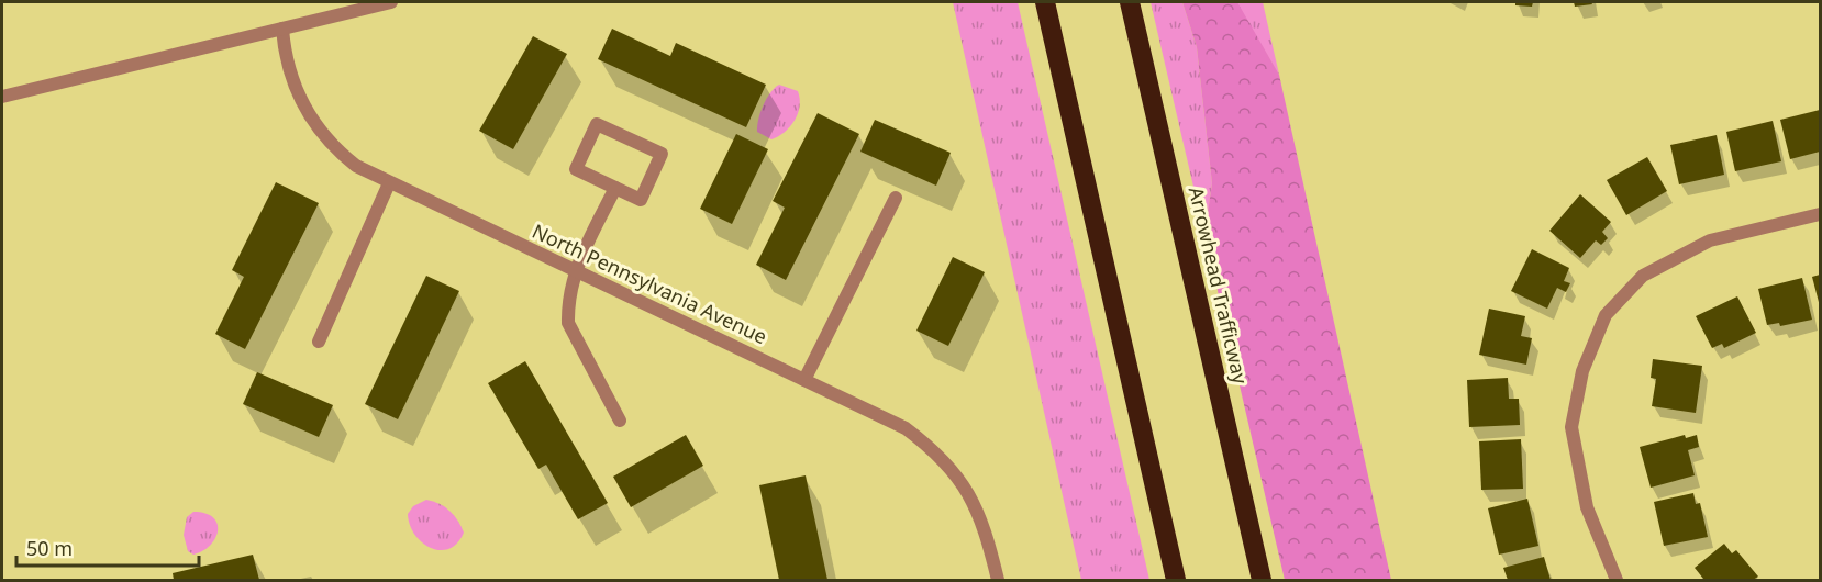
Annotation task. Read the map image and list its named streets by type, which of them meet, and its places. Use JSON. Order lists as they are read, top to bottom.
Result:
{
  "streets": {
    "highway": ["Arrowhead Trafficway"],
    "street": ["North Pennsylvania Avenue"]
  },
  "scale_bar": "50 m"
}
